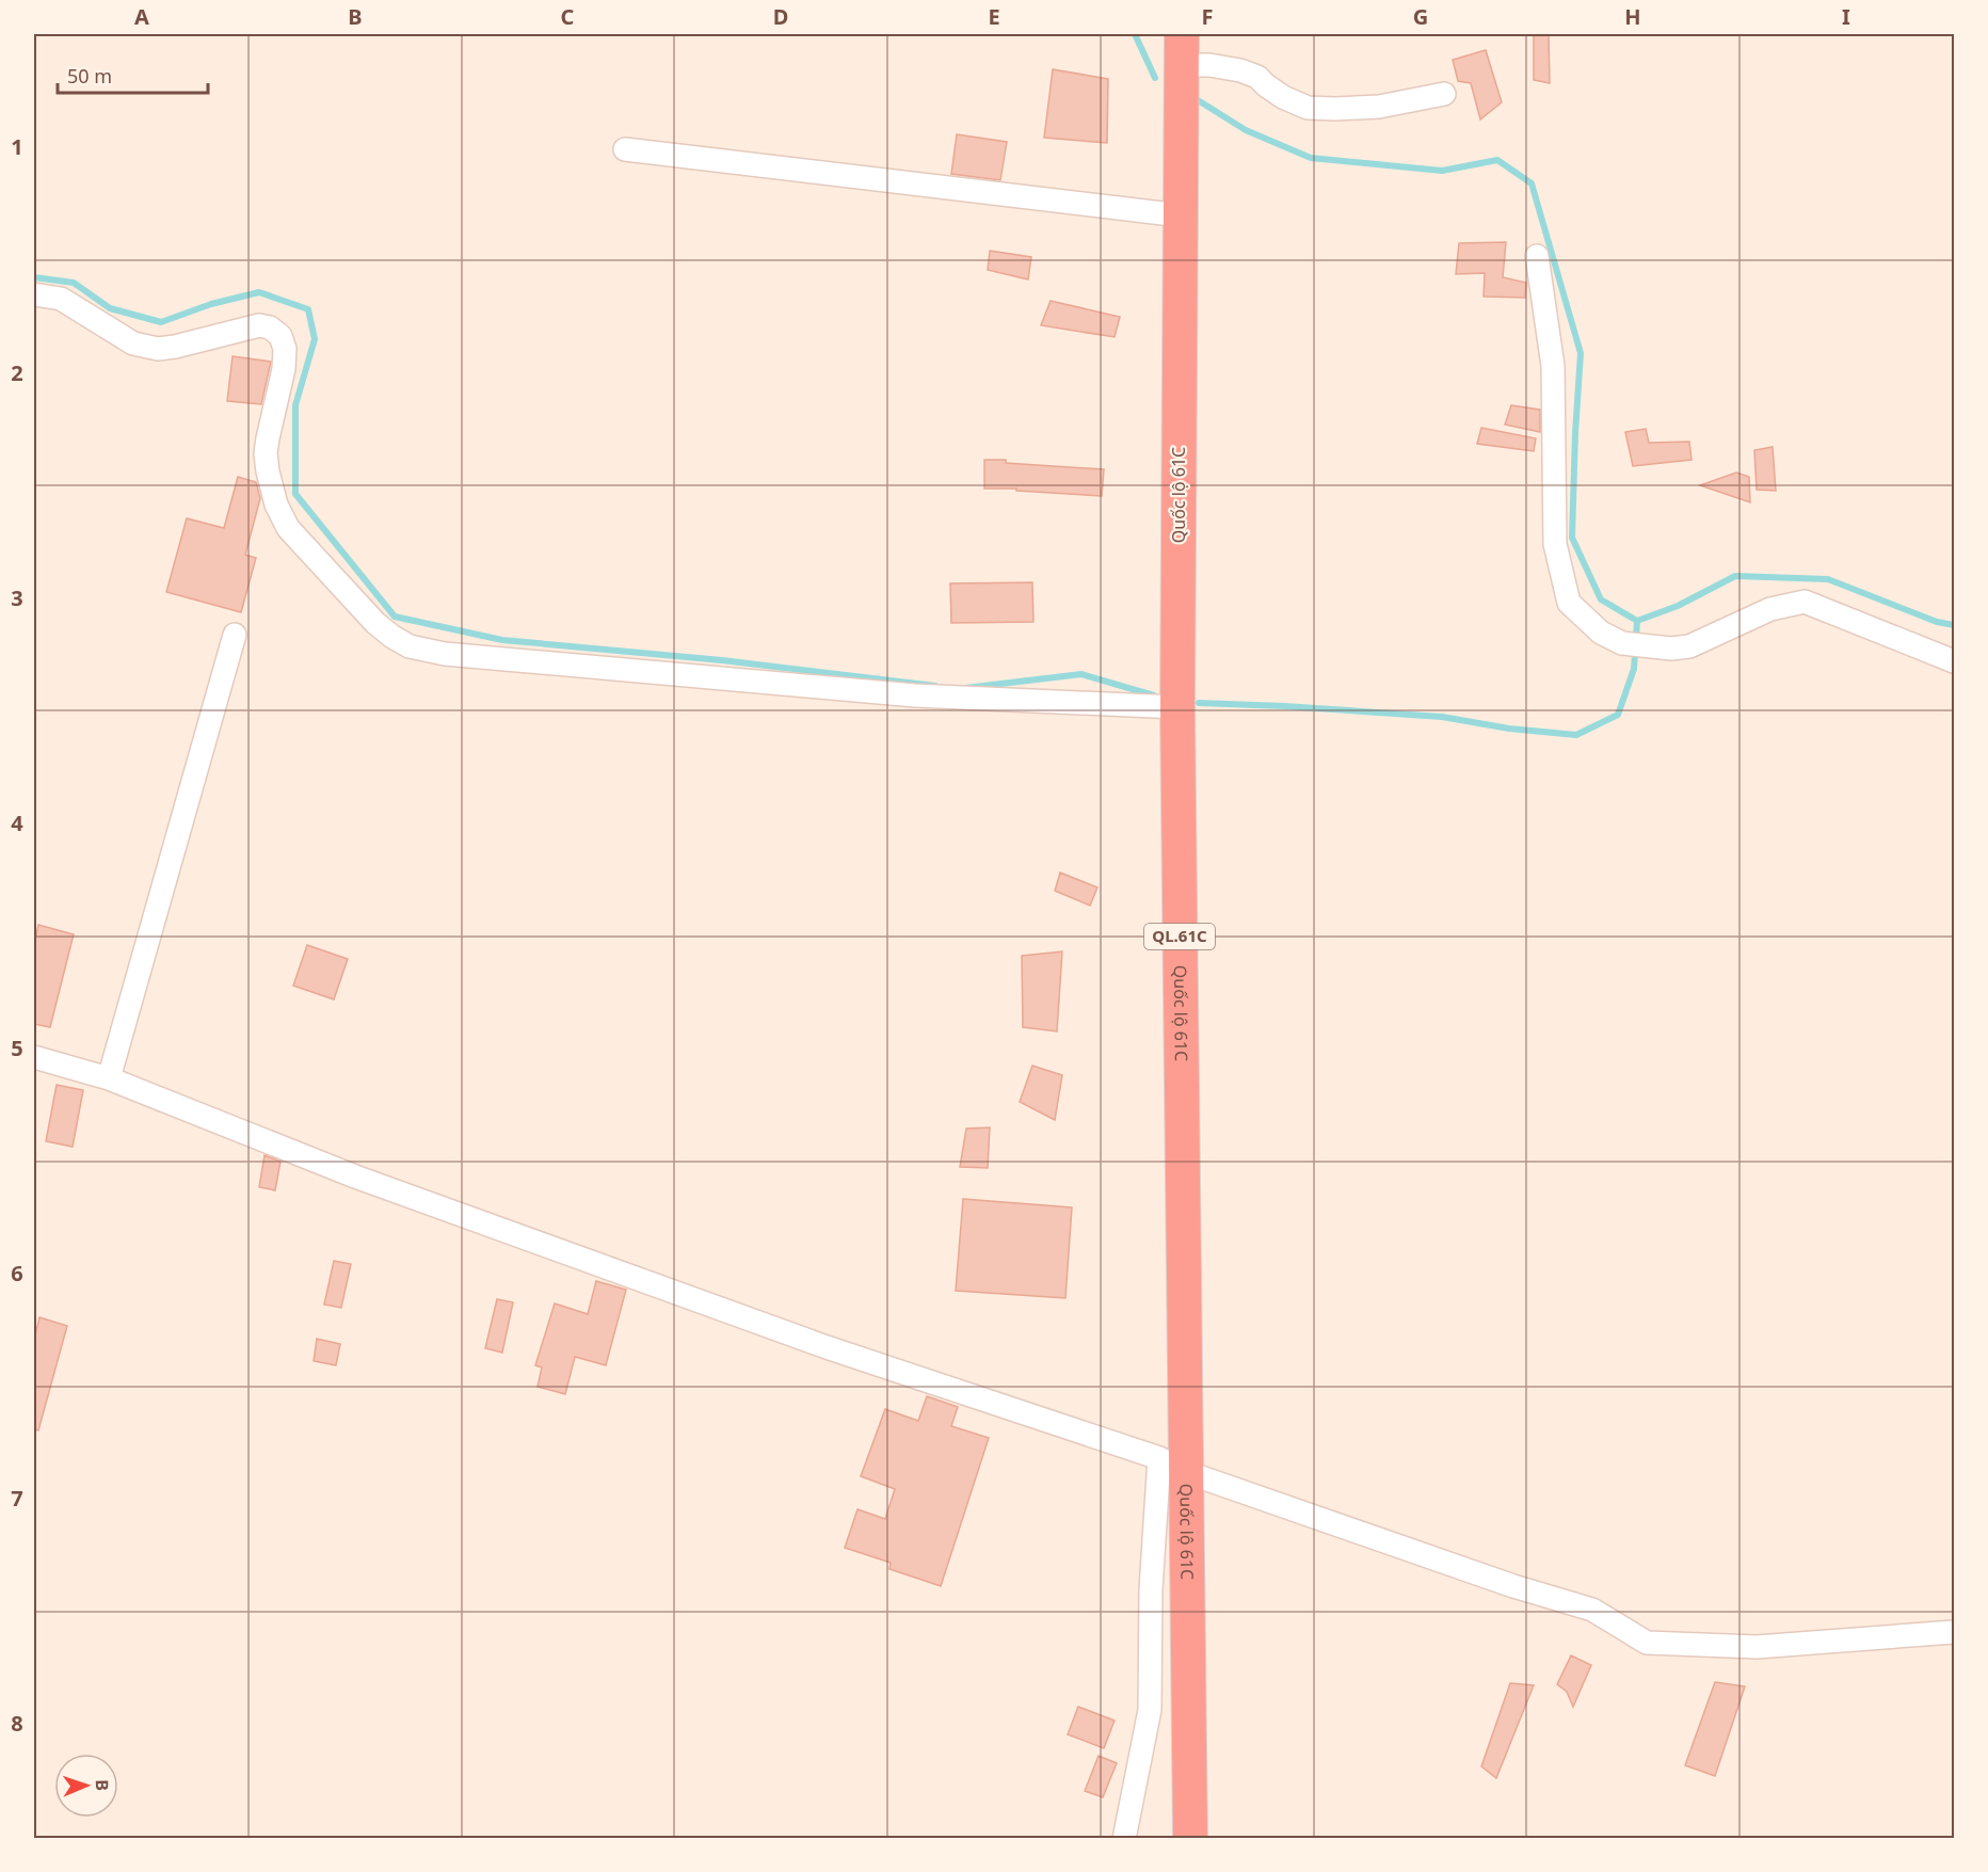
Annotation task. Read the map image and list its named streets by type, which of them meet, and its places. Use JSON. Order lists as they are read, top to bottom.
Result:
{
  "streets": {
    "highway": ["Quốc lộ 61C", "QL.61C"]
  },
  "scale_bar": "50 m",
  "north": "right",
  "grid": {
    "columns": [
      "A",
      "B",
      "C",
      "D",
      "E",
      "F",
      "G",
      "H",
      "I"
    ],
    "rows": [
      "1",
      "2",
      "3",
      "4",
      "5",
      "6",
      "7",
      "8"
    ]
  }
}
